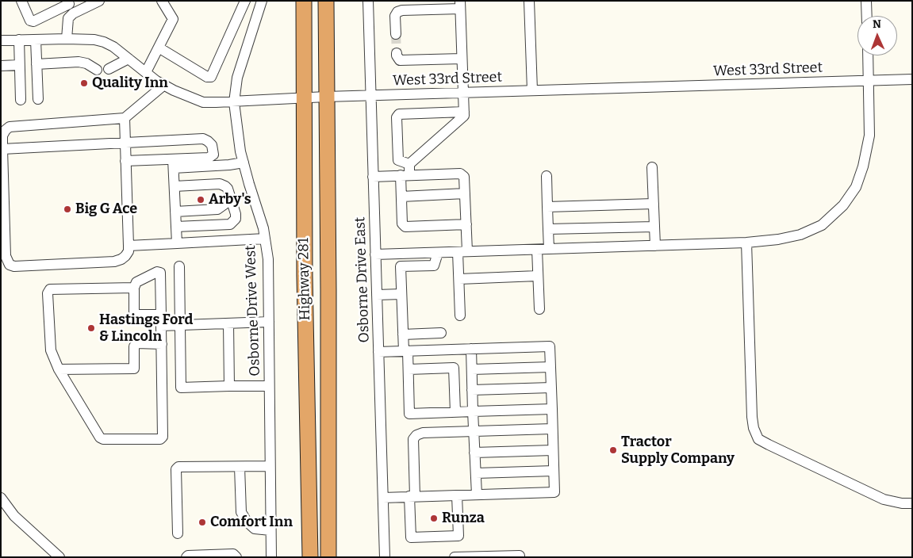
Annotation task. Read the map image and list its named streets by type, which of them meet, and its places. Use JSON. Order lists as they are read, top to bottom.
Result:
{
  "streets": {
    "highway": ["Highway 281"],
    "street": ["West 33rd Street", "Osborne Drive East", "Osborne Drive West"]
  },
  "crossings": [
    ["West 33rd Street", "Highway 281"],
    ["West 33rd Street", "Osborne Drive East"],
    ["West 33rd Street", "Osborne Drive West"]
  ],
  "places": [
    "Quality Inn",
    "Arby's",
    "Big G Ace",
    "Hastings Ford & Lincoln",
    "Tractor Supply Company",
    "Runza",
    "Comfort Inn"
  ],
  "north": "top"
}
